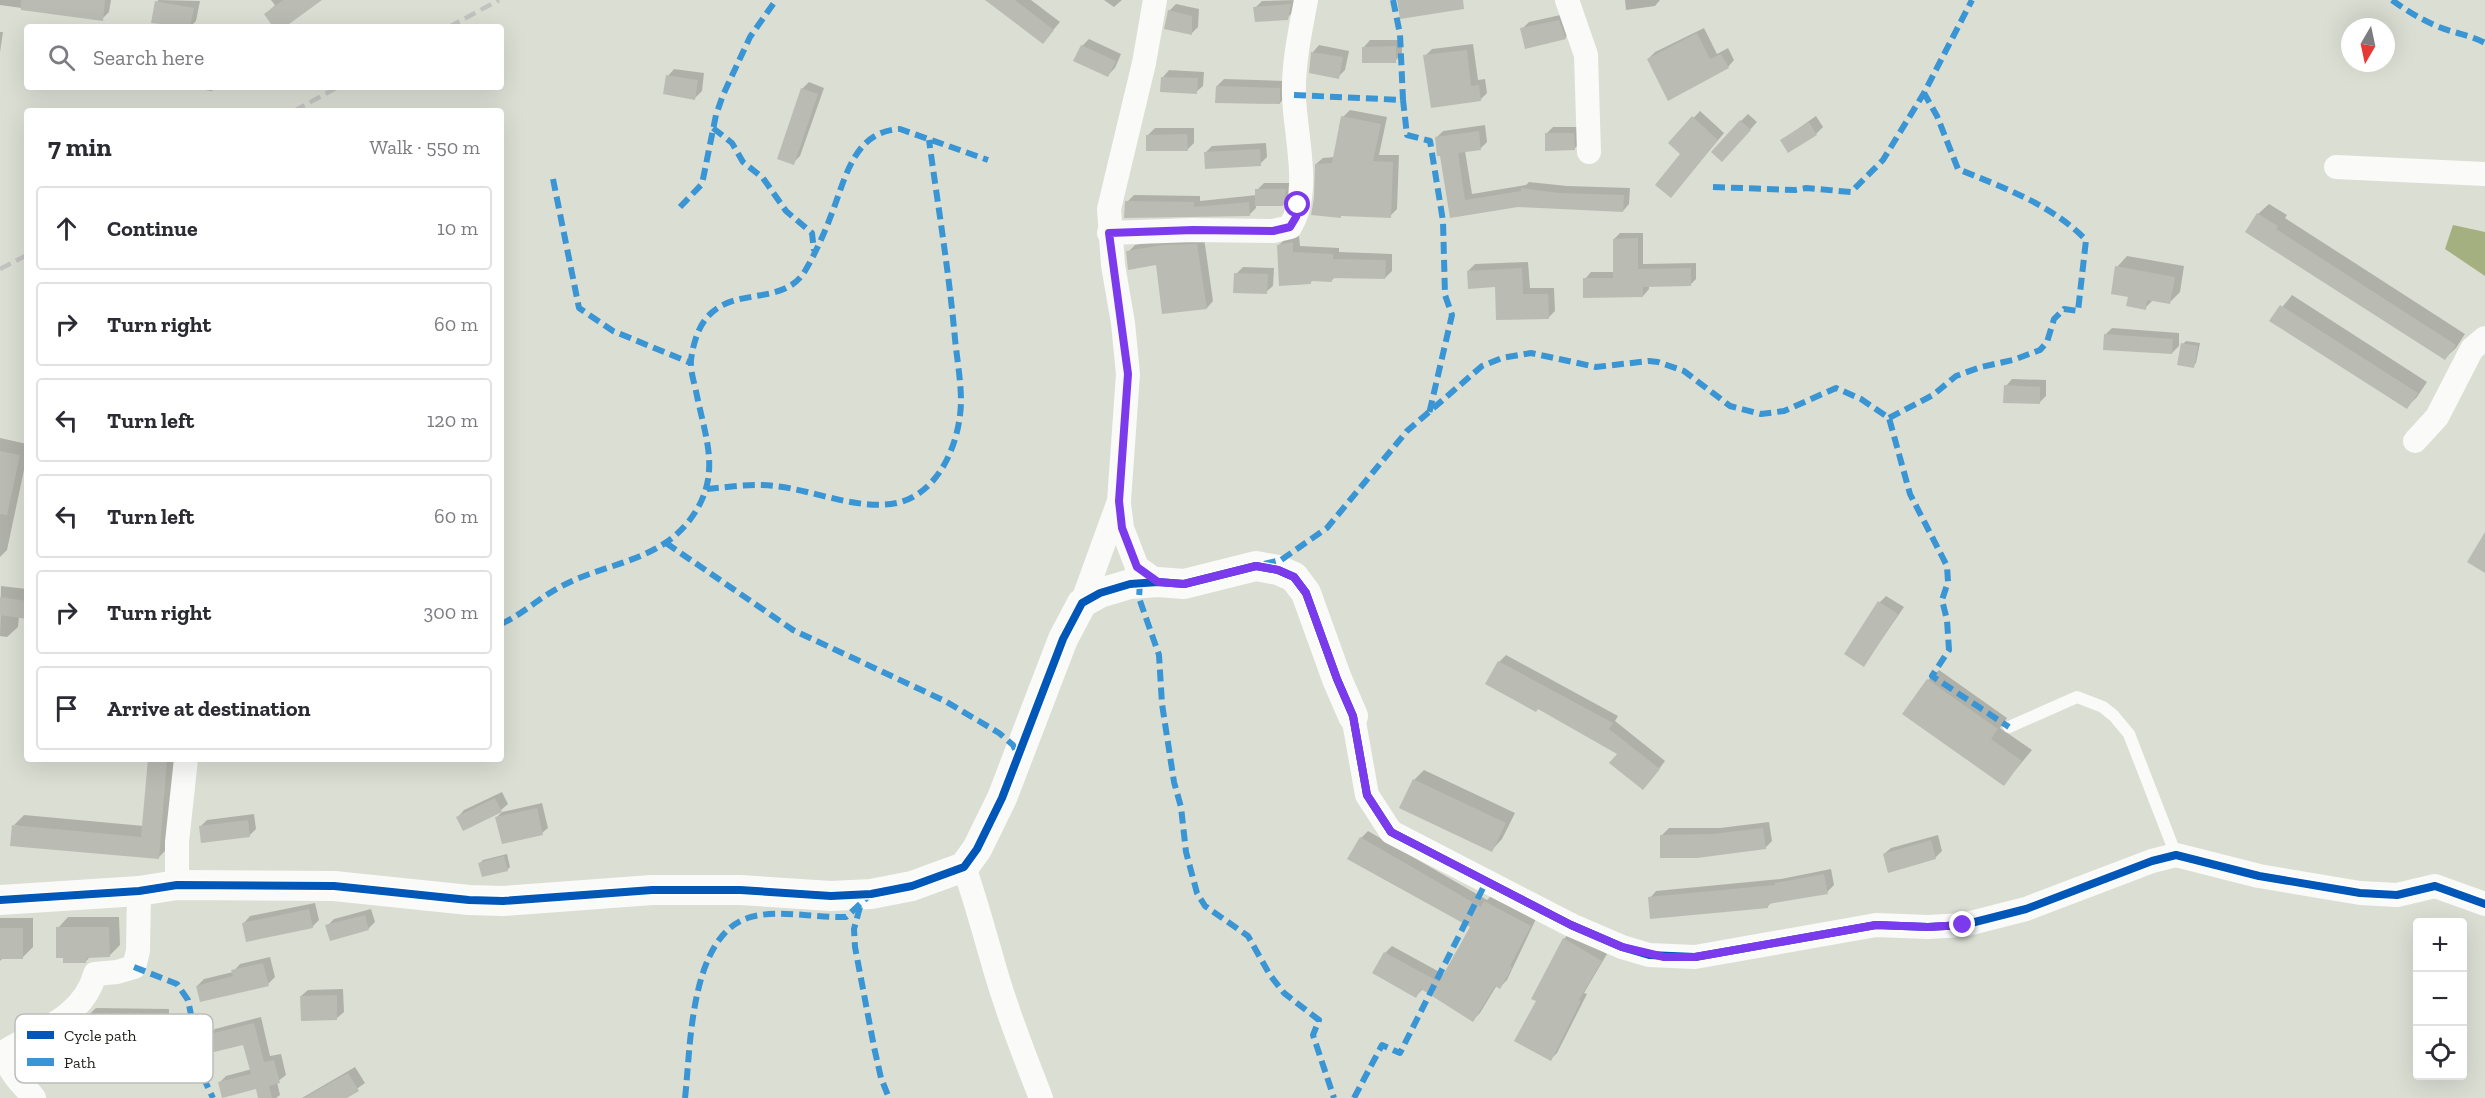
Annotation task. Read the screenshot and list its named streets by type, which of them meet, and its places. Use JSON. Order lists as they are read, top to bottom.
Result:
{
  "legend": ["Cycle path", "Path"],
  "north": "bottom",
  "page": {
    "search": "Search here",
    "heading": ["7 min", "Walk · 550 m"],
    "list": [
      ["Continue", "10 m"],
      ["Turn right", "60 m"],
      ["Turn left", "120 m"],
      ["Turn left", "60 m"],
      ["Turn right", "300 m"],
      "Arrive at destination"
    ],
    "map_buttons": ["+", "−"]
  }
}
